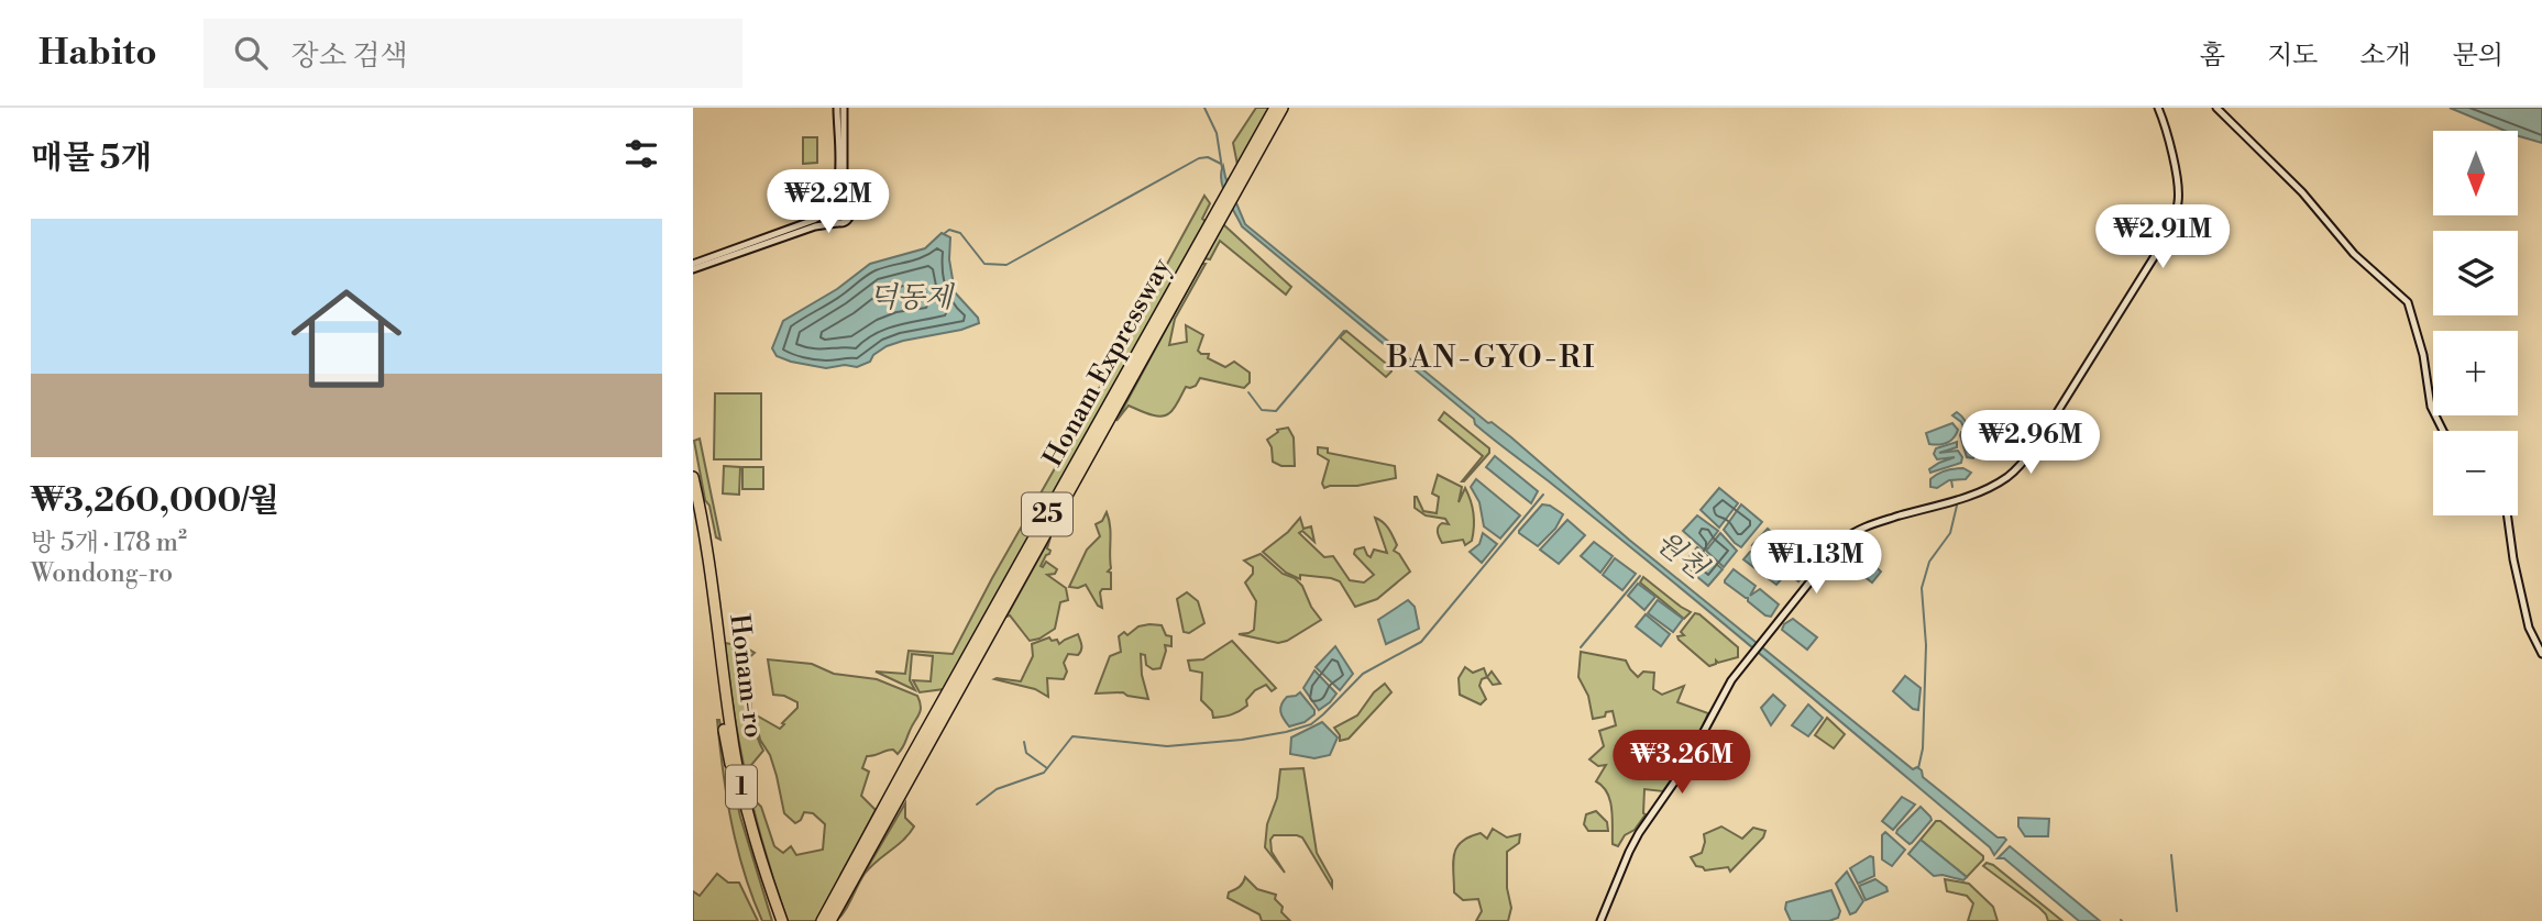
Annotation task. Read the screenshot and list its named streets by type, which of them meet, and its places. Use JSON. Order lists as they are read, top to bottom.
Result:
{
  "streets": {
    "highway": [
      "Honam Expressway",
      "25",
      "Honam-ro",
      "1"
    ]
  },
  "districts": ["BAN-GYO-RI"],
  "water": ["덕동제", "원천"],
  "north": "bottom",
  "page": {
    "header": "Habito",
    "search": "장소 검색",
    "nav": [
      "홈",
      "지도",
      "소개",
      "문의"
    ],
    "heading": "매물 5개",
    "map_buttons": ["+", "−"],
    "price": [
      "₩2.2M",
      "₩2.91M",
      "₩2.96M",
      "₩1.13M",
      "₩3.26M"
    ],
    "list": [
      {
        "name": "₩3,260,000/월",
        "note": "방 5개 · 178 m² · Wondong-ro"
      }
    ]
  }
}
